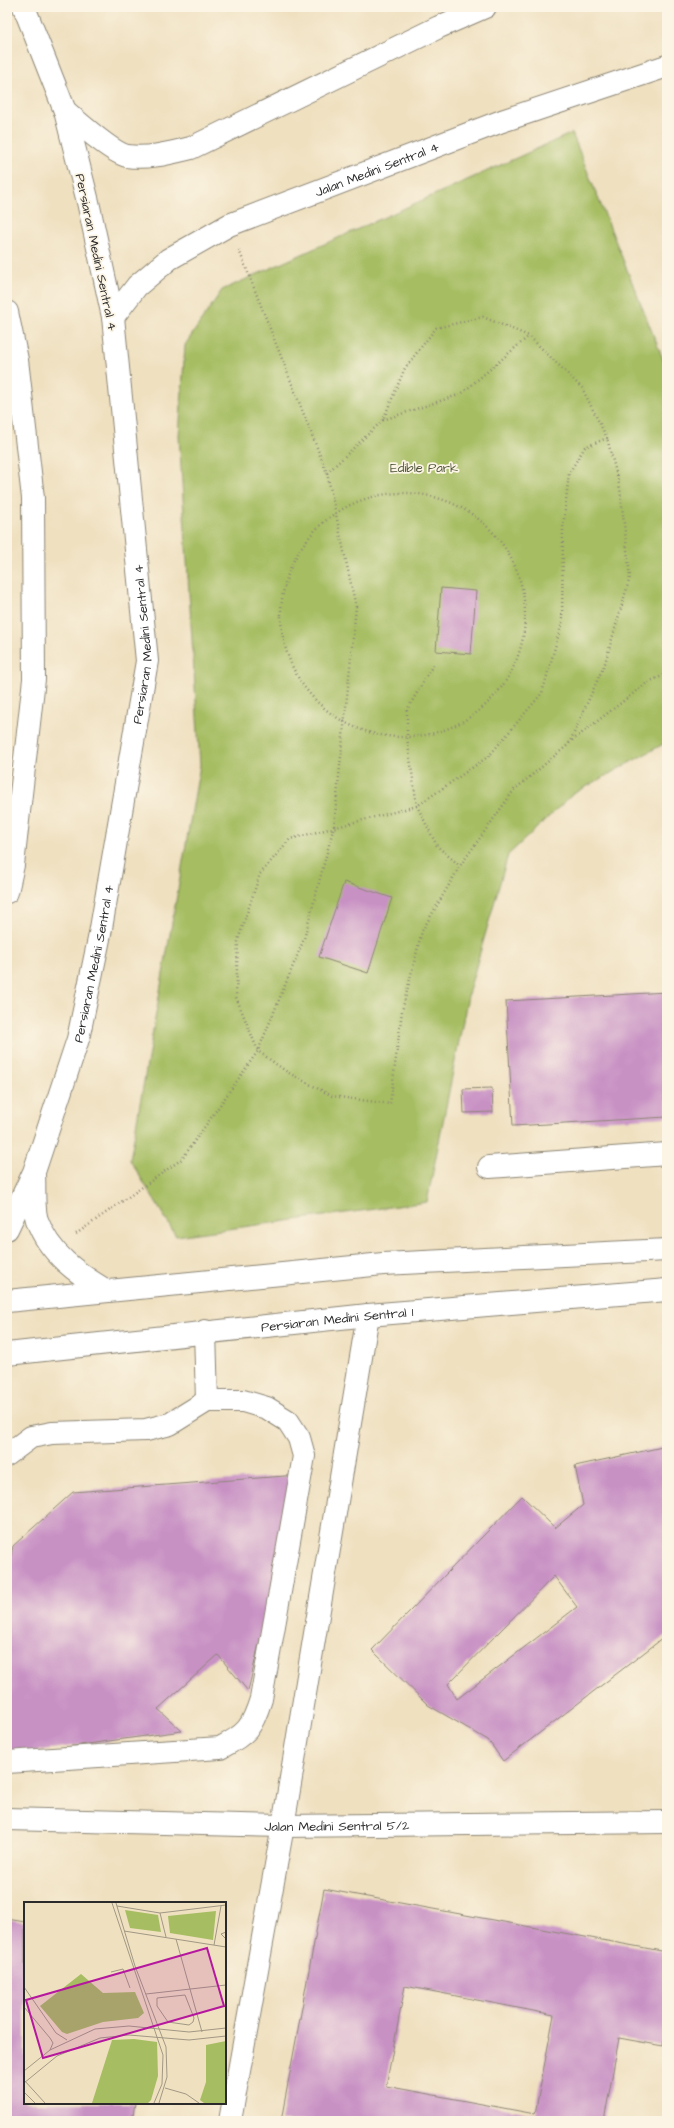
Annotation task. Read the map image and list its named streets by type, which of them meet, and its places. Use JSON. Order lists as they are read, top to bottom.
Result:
{
  "streets": {
    "street": [
      "Jalan Medini Sentral 4",
      "Persiaran Medini Sentral 4",
      "Persiaran Medini Sentral 1",
      "Jalan Medini Sentral 5/2"
    ]
  },
  "crossings": [
    ["Jalan Medini Sentral 4", "Persiaran Medini Sentral 4"]
  ],
  "parks": ["Edible Park"]
}
